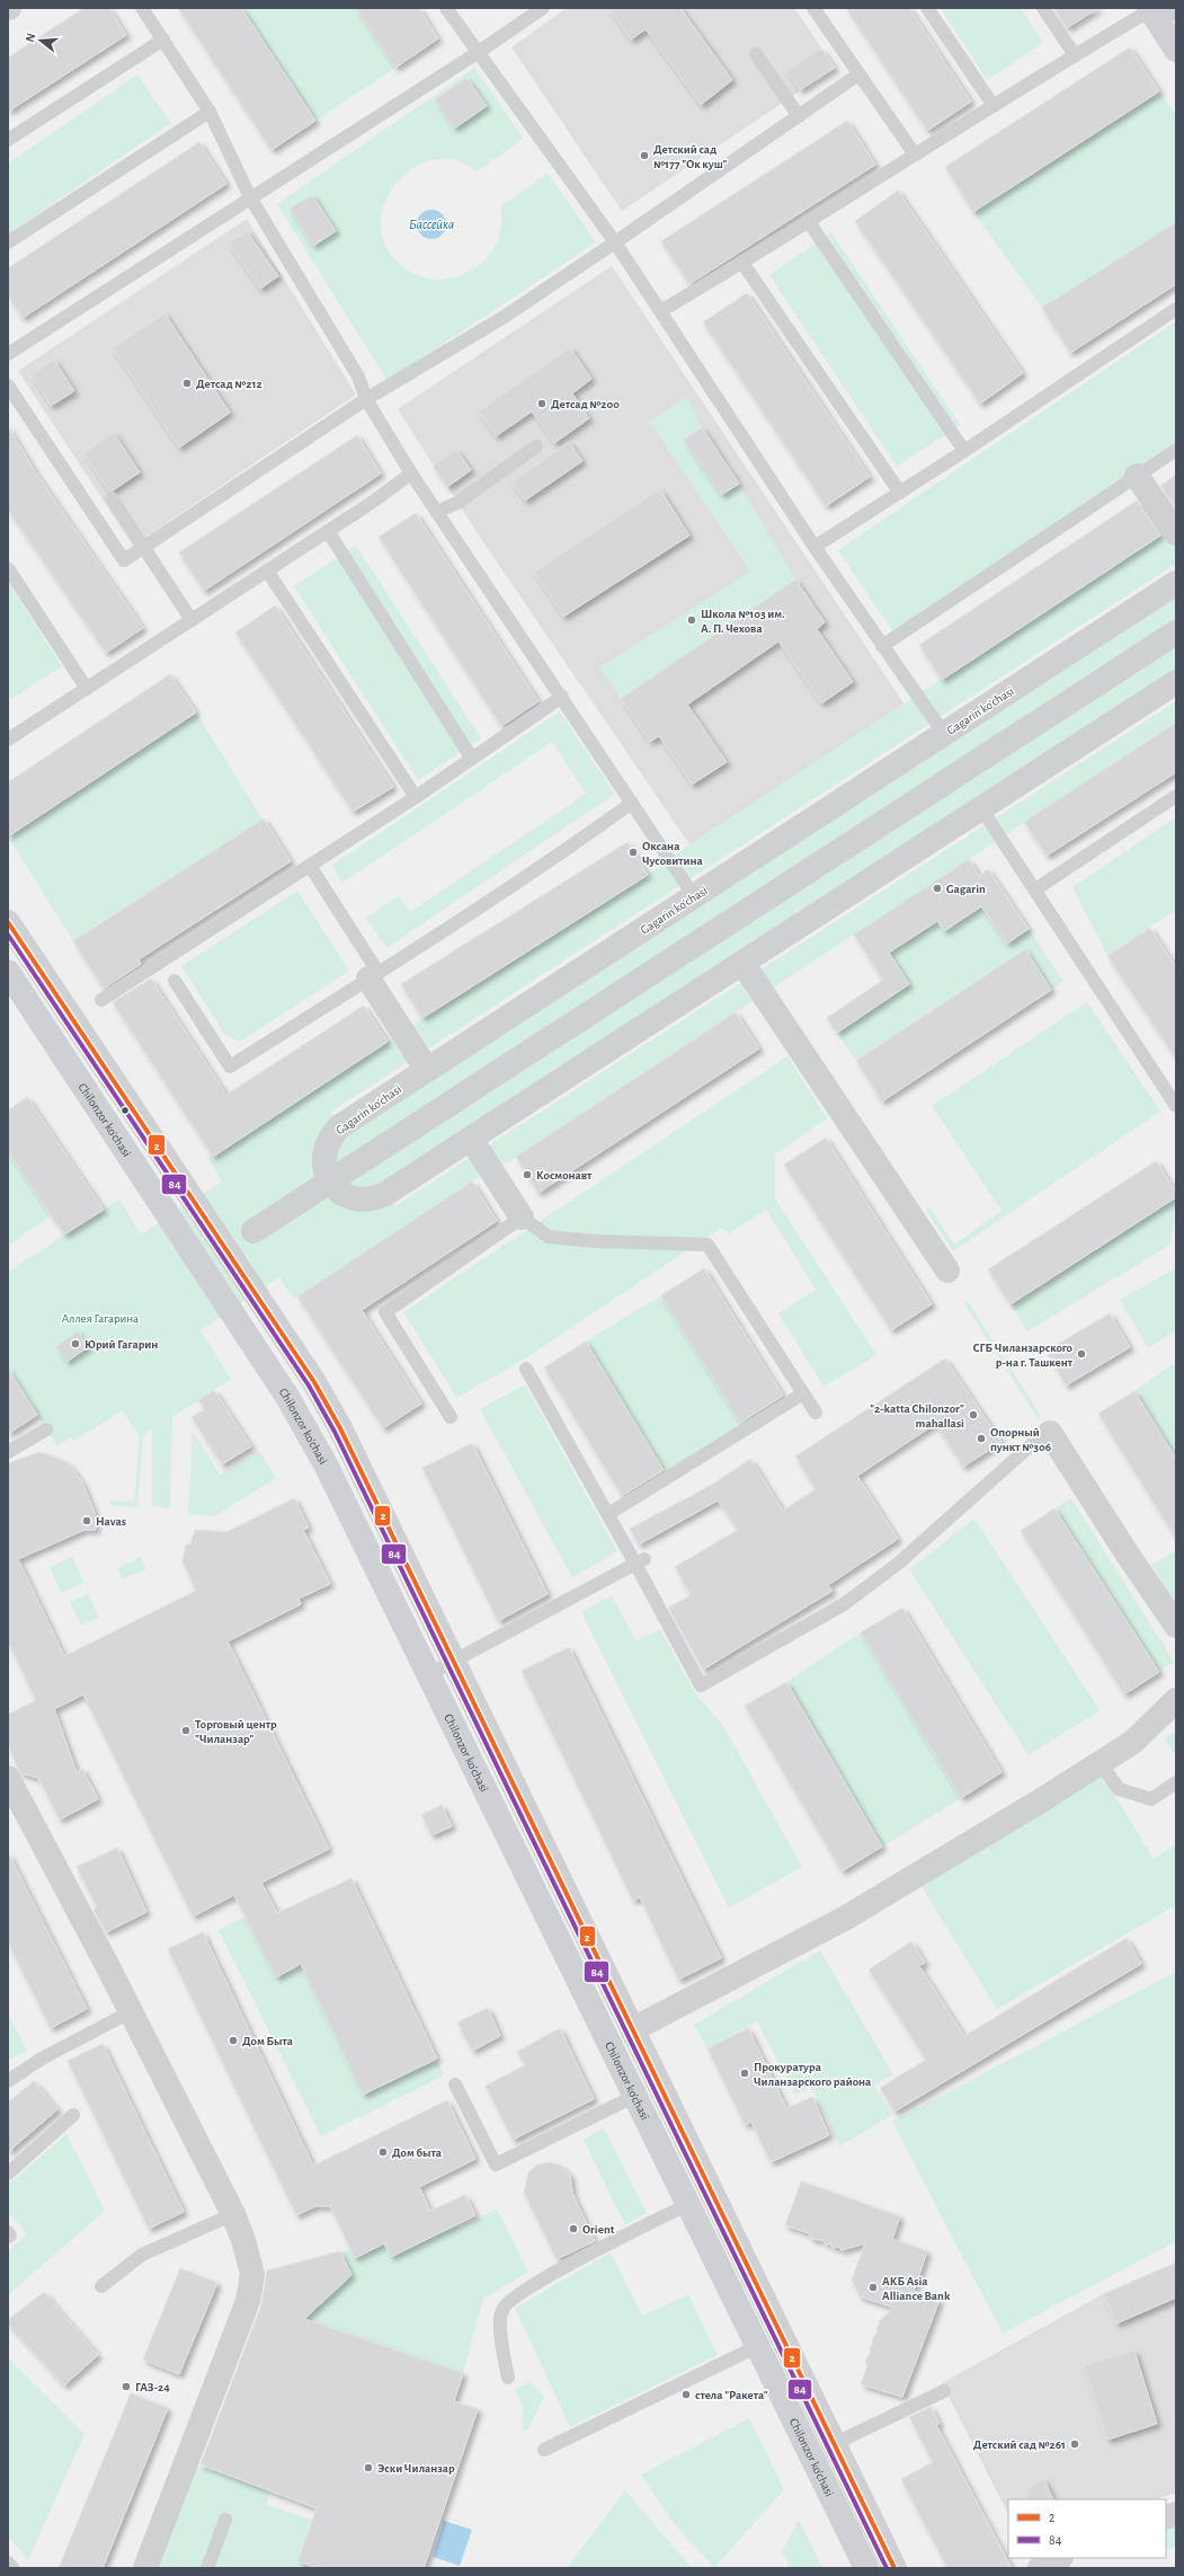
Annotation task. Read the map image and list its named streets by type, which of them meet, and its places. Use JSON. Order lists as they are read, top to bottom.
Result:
{
  "streets": {
    "main road": ["Chilonzor ko'chasi"],
    "street": ["Gagarin ko'chasi"]
  },
  "water": ["Бассейка"],
  "parks": ["Аллея Гагарина"],
  "places": [
    "Детский сад №177 \"Ок куш\"",
    "Детсад №212",
    "Детсад №200",
    "Школа №103 им. А. П. Чехова",
    "Оксана Чусовитина",
    "Gagarin",
    "Космонавт",
    "Юрий Гагарин",
    "СГБ Чиланзарского р-на г. Ташкент",
    "\"2-katta Chilonzor\" mahallasi",
    "Опорный пункт №306",
    "Havas",
    "Торговый центр \"Чиланзар\"",
    "Дом Быта",
    "Прокуратура Чиланзарского района",
    "Дом быта",
    "Orient",
    "АКБ Asia Alliance Bank",
    "ГАЗ-24",
    "стела \"Ракета\"",
    "Детский сад №261",
    "Эски Чиланзар"
  ],
  "lines": ["transit line 2", "transit line 84"],
  "legend": ["2", "84"],
  "north": "left"
}
